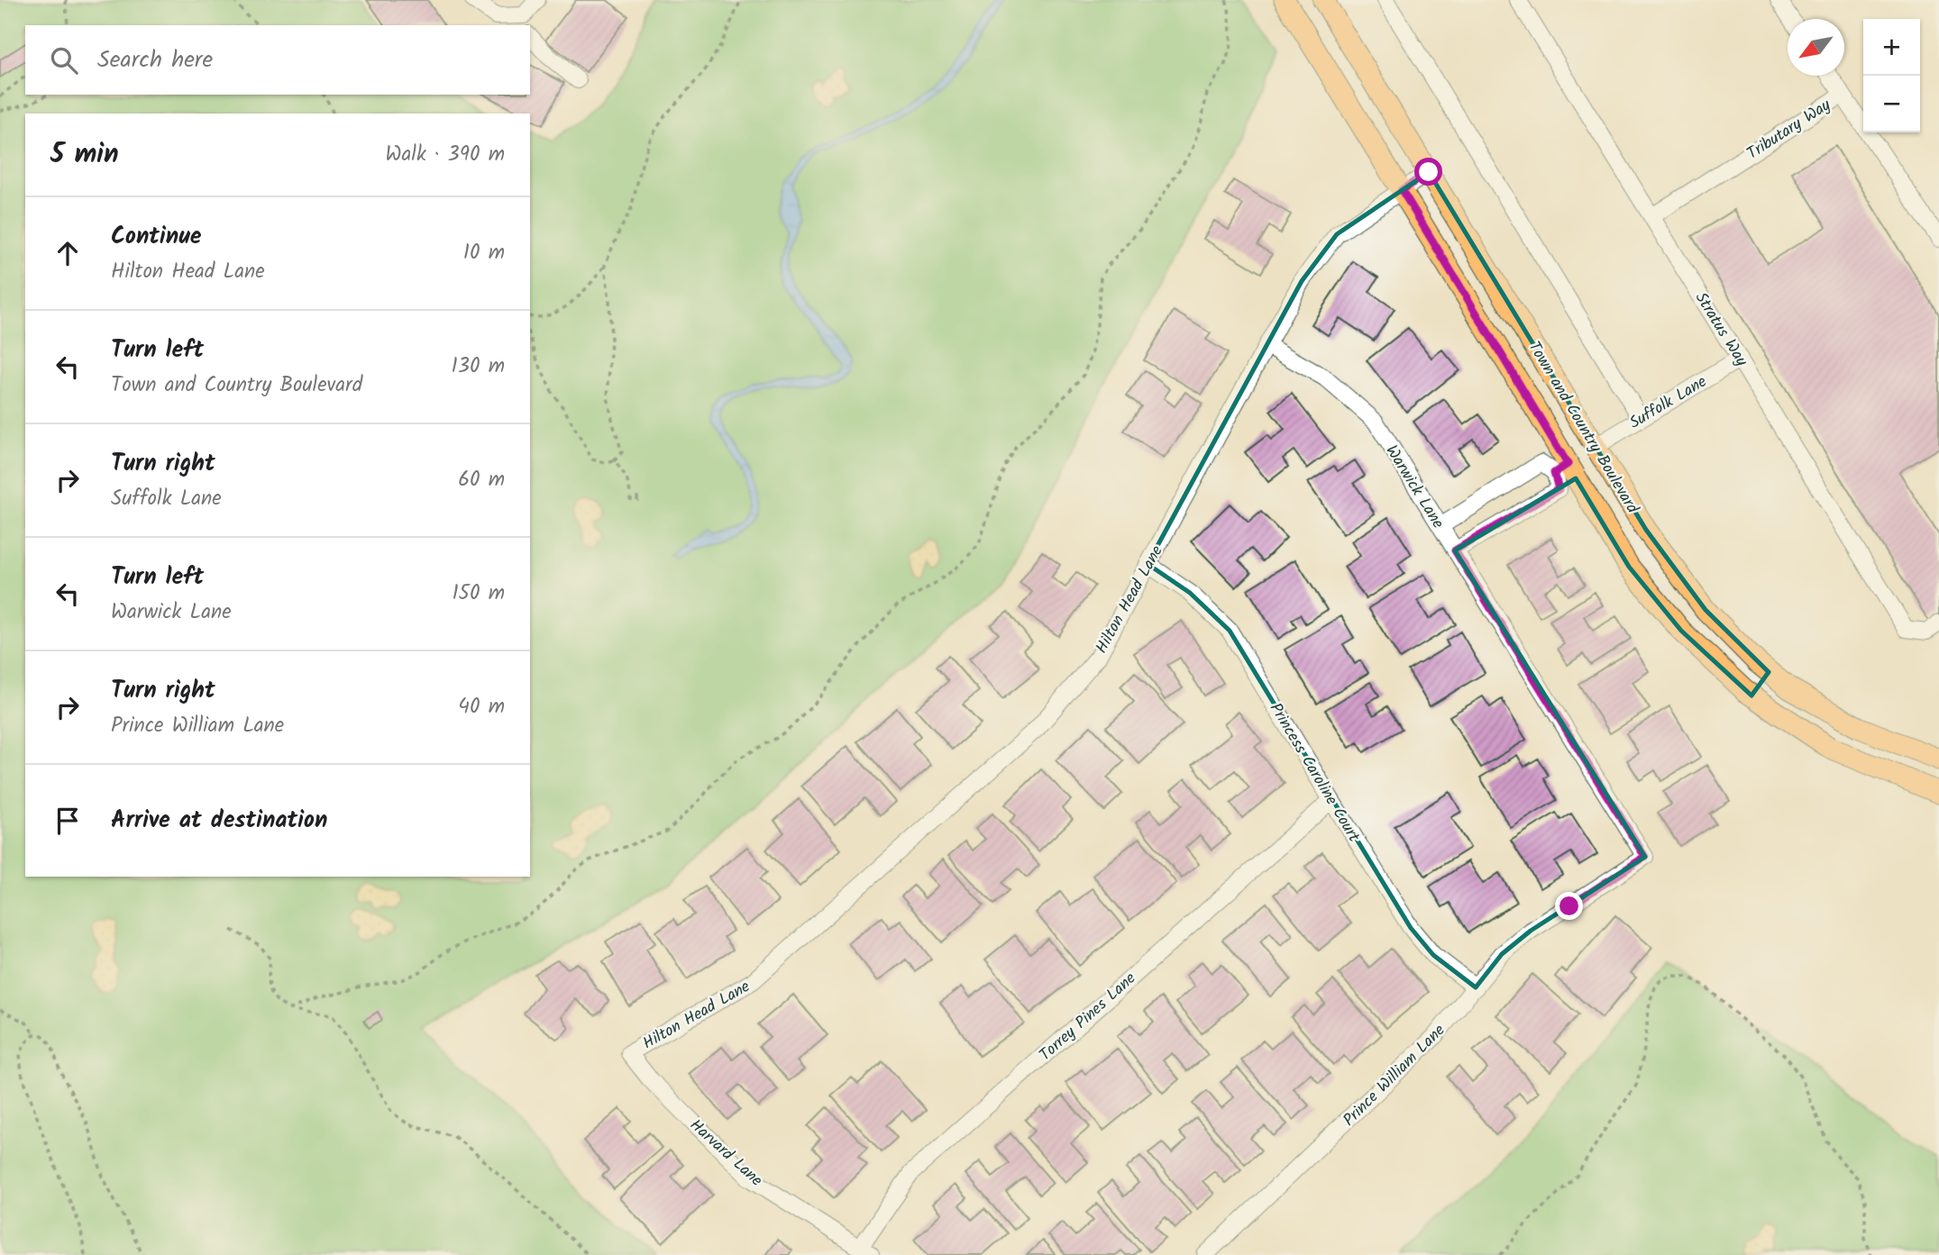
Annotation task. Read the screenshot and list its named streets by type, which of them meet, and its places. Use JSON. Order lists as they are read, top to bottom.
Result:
{
  "streets": {
    "main road": ["Town and Country Boulevard"],
    "street": [
      "Tributary Way",
      "Stratus Way",
      "Suffolk Lane",
      "Warwick Lane",
      "Hilton Head Lane",
      "Princess Caroline Court",
      "Torrey Pines Lane",
      "Prince William Lane",
      "Harvard Lane"
    ]
  },
  "crossings": [
    ["Tributary Way", "Stratus Way"],
    ["Stratus Way", "Suffolk Lane"],
    ["Suffolk Lane", "Town and Country Boulevard"],
    ["Town and Country Boulevard", "Hilton Head Lane"],
    ["Warwick Lane", "Hilton Head Lane"],
    ["Warwick Lane", "Prince William Lane"],
    ["Hilton Head Lane", "Princess Caroline Court"],
    ["Hilton Head Lane", "Harvard Lane"],
    ["Princess Caroline Court", "Torrey Pines Lane"],
    ["Princess Caroline Court", "Prince William Lane"],
    ["Torrey Pines Lane", "Harvard Lane"]
  ],
  "north": "bottom left",
  "page": {
    "map_buttons": ["+", "−"],
    "search": "Search here",
    "heading": ["5 min", "Walk · 390 m"],
    "list": [
      ["Continue", "Hilton Head Lane", "10 m"],
      ["Turn left", "Town and Country Boulevard", "130 m"],
      ["Turn right", "Suffolk Lane", "60 m"],
      ["Turn left", "Warwick Lane", "150 m"],
      ["Turn right", "Prince William Lane", "40 m"],
      "Arrive at destination"
    ]
  }
}
